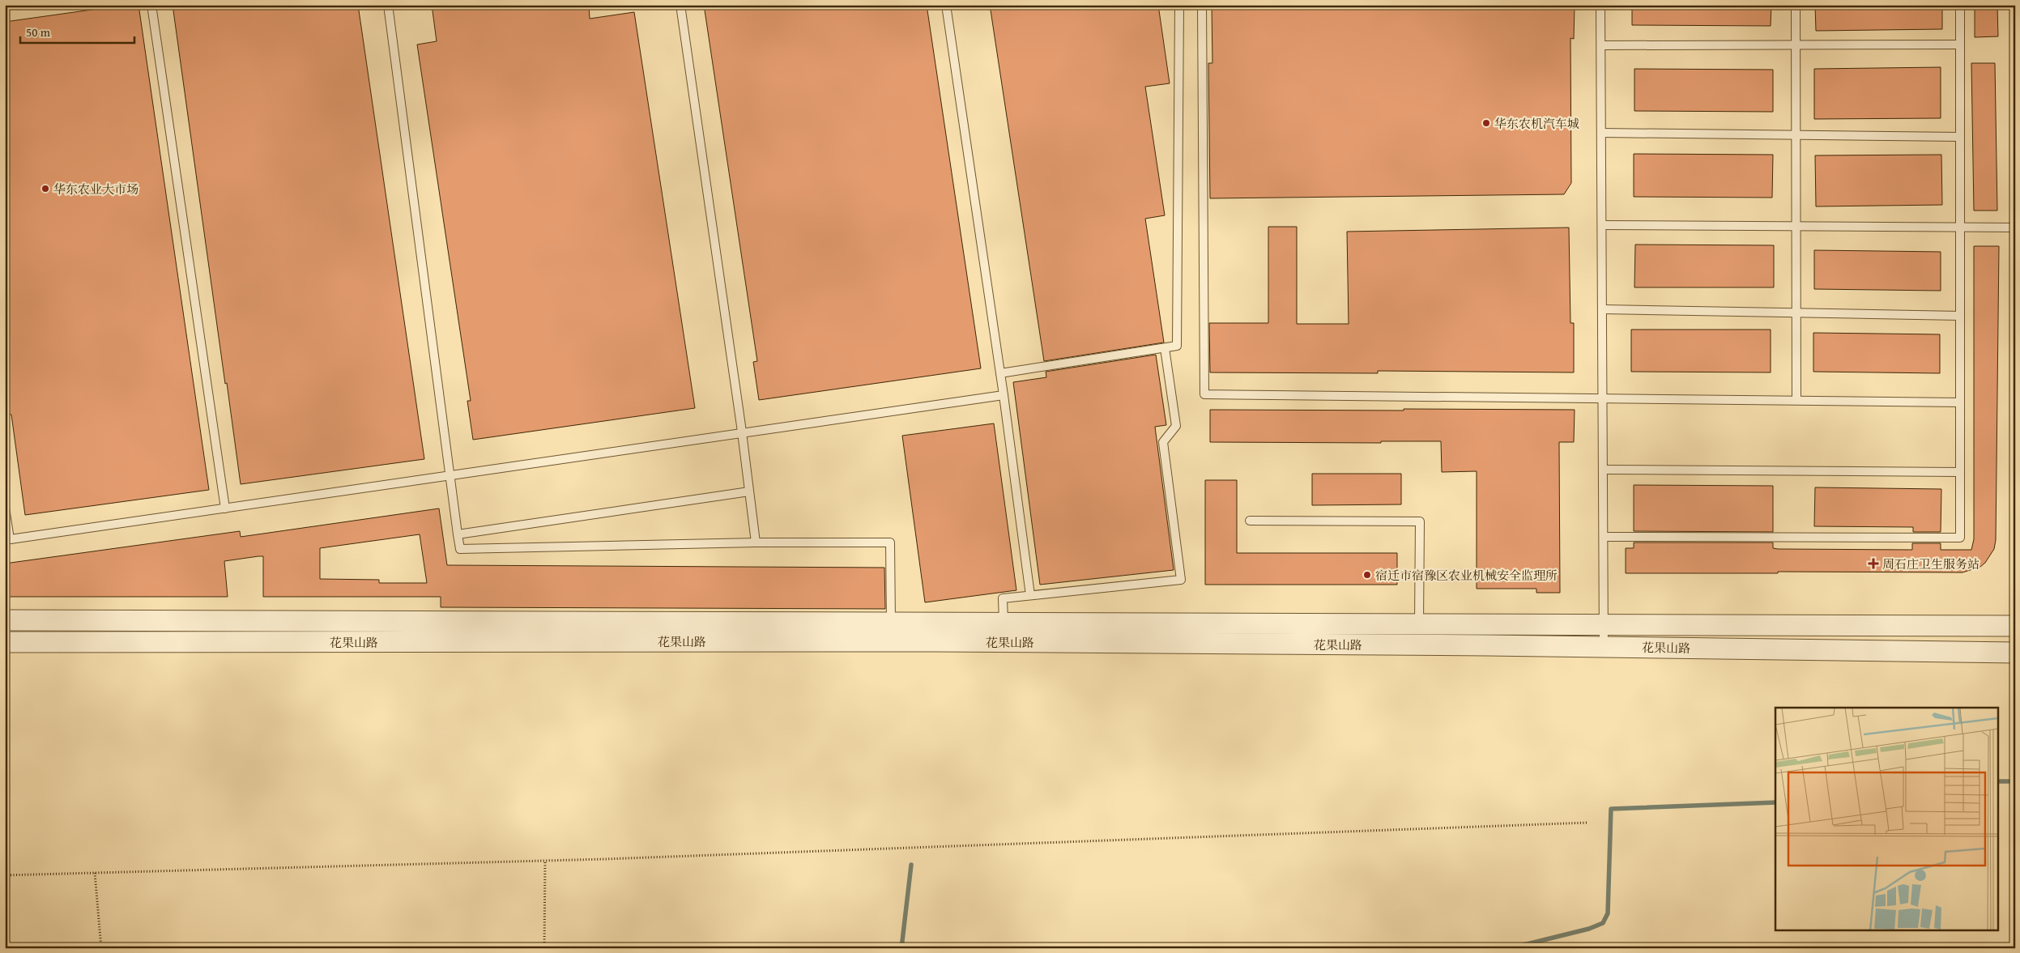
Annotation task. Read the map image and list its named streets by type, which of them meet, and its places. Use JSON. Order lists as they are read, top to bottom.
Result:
{
  "streets": {
    "street": ["花果山路"]
  },
  "places": {
    "other": ["华东农机汽车城", "华东农业大市场", "宿迁市宿豫区农业机械安全监理所"],
    "health": ["周石庄卫生服务站"]
  },
  "scale_bar": "50 m"
}
